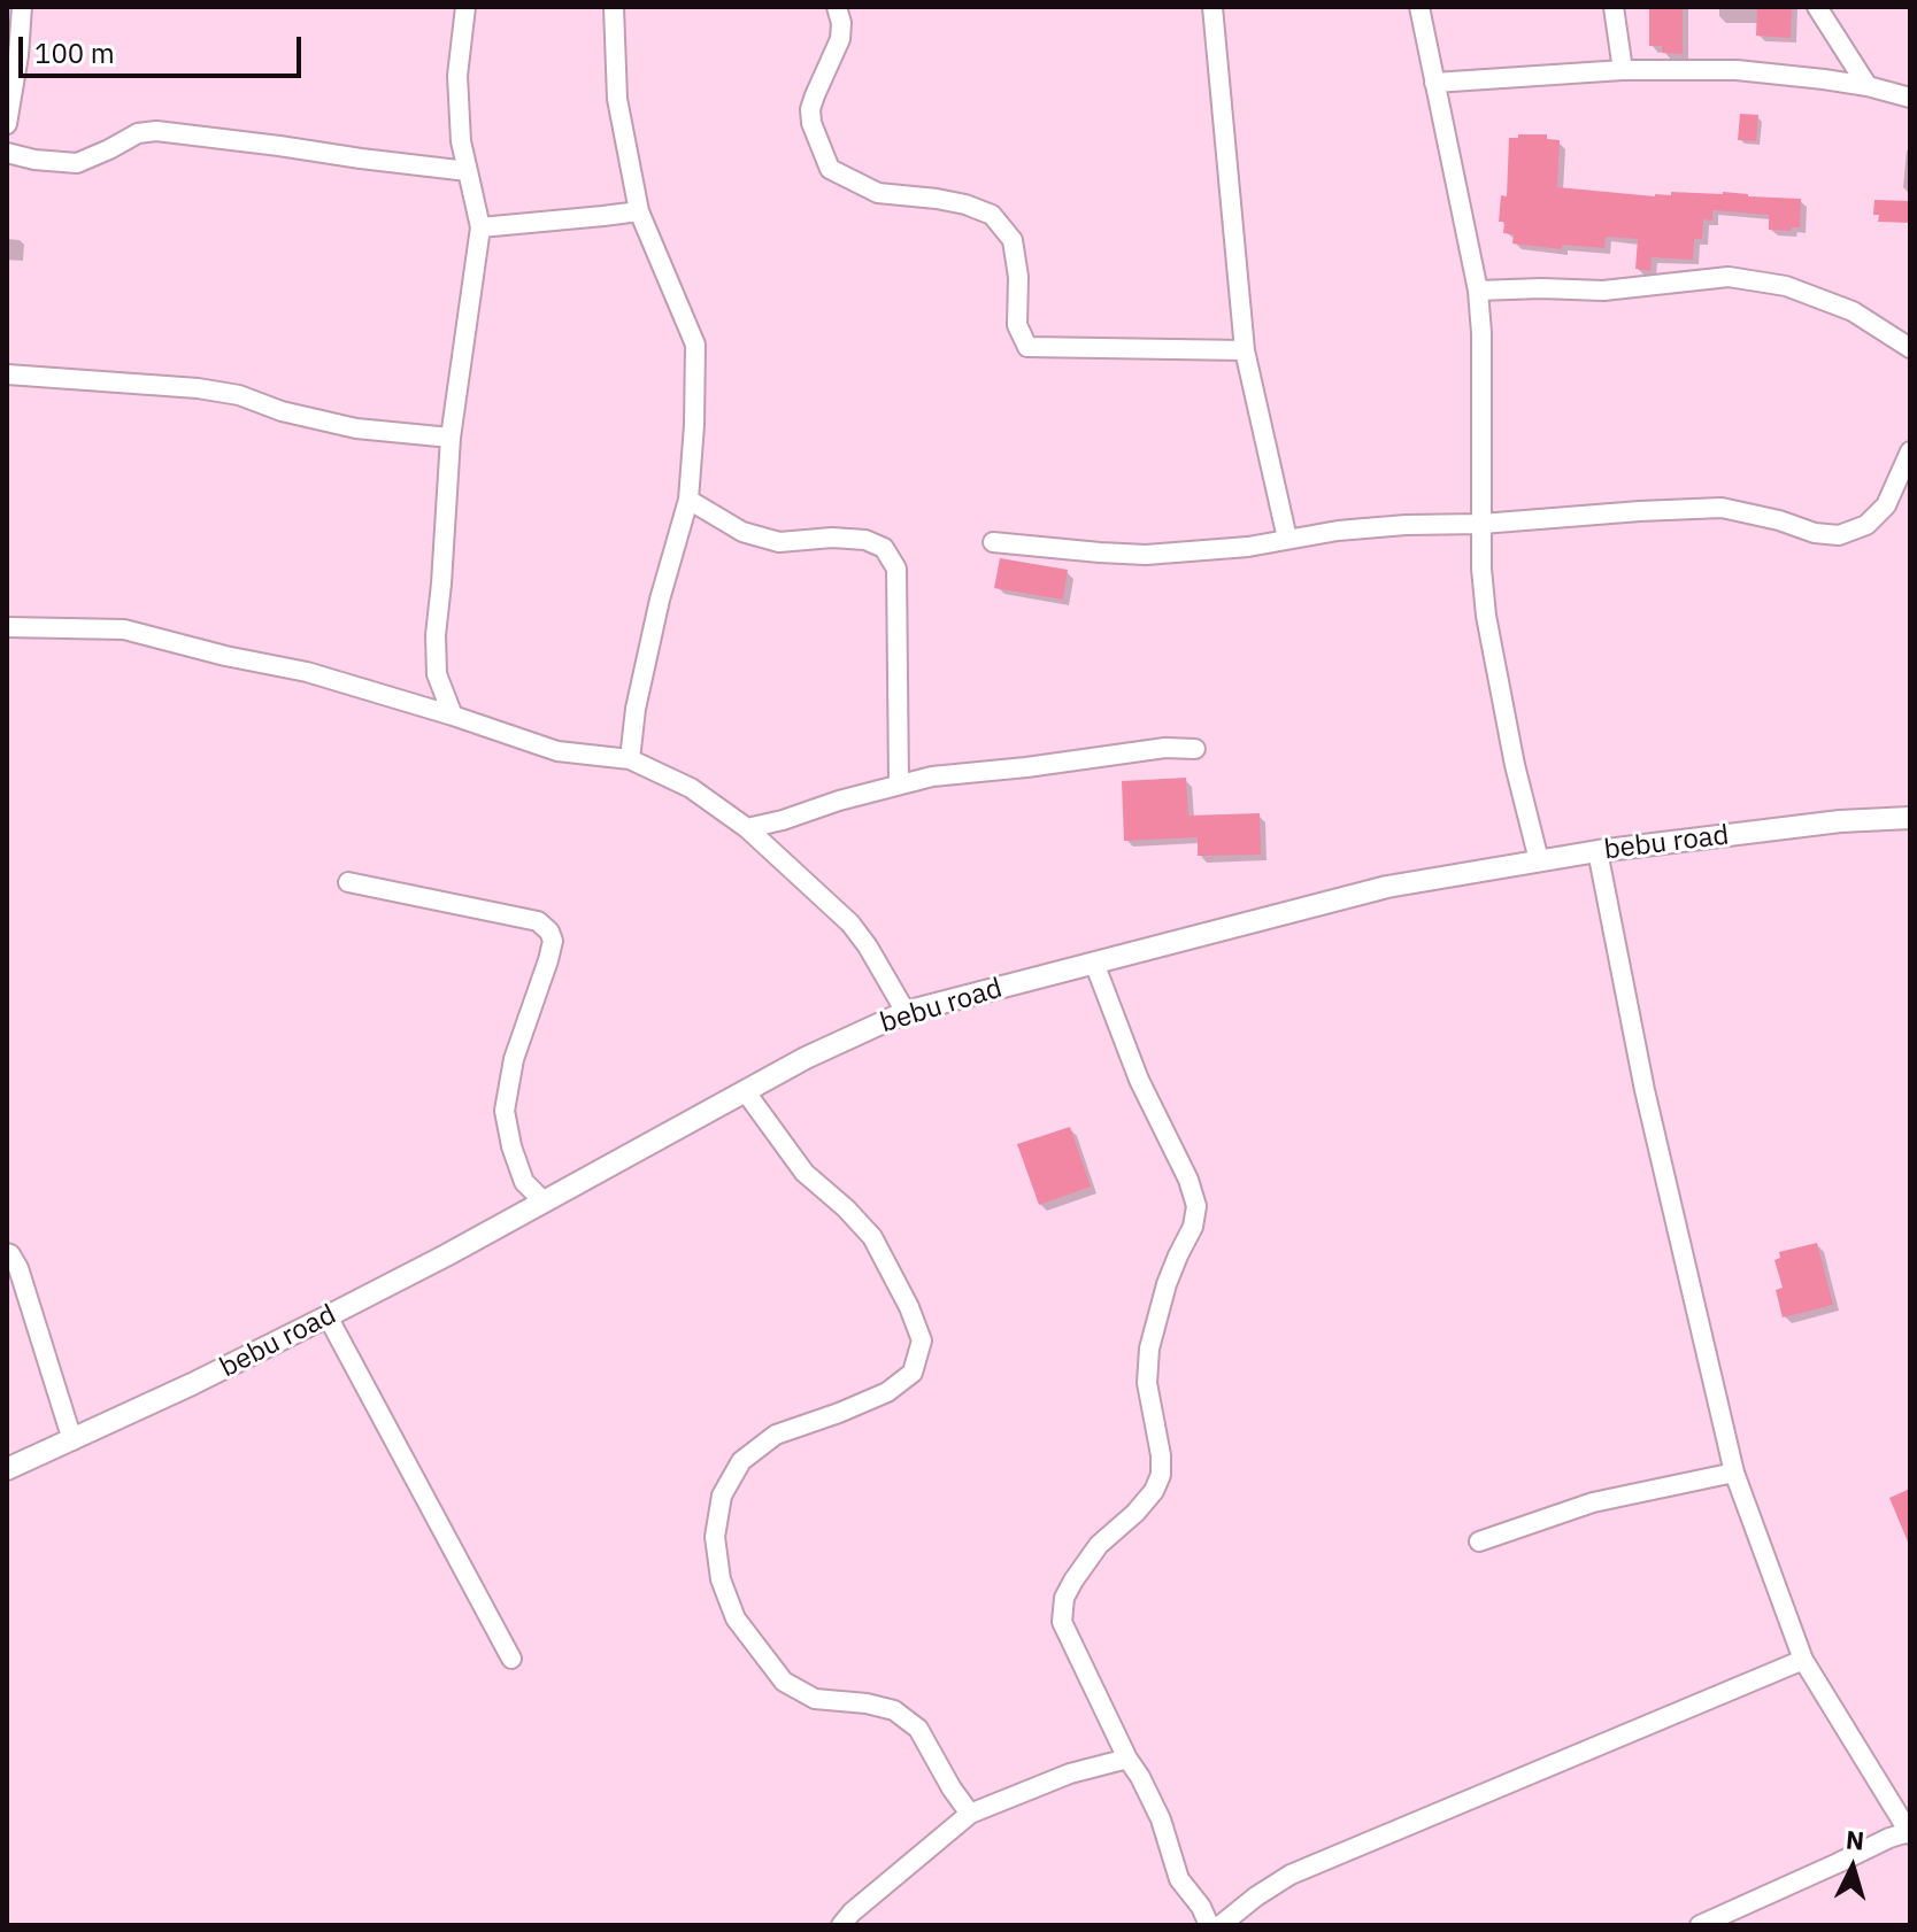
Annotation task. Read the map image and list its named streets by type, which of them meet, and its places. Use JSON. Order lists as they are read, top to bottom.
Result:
{
  "streets": {
    "street": ["bebu road"]
  },
  "scale_bar": "100 m",
  "north": "top"
}
